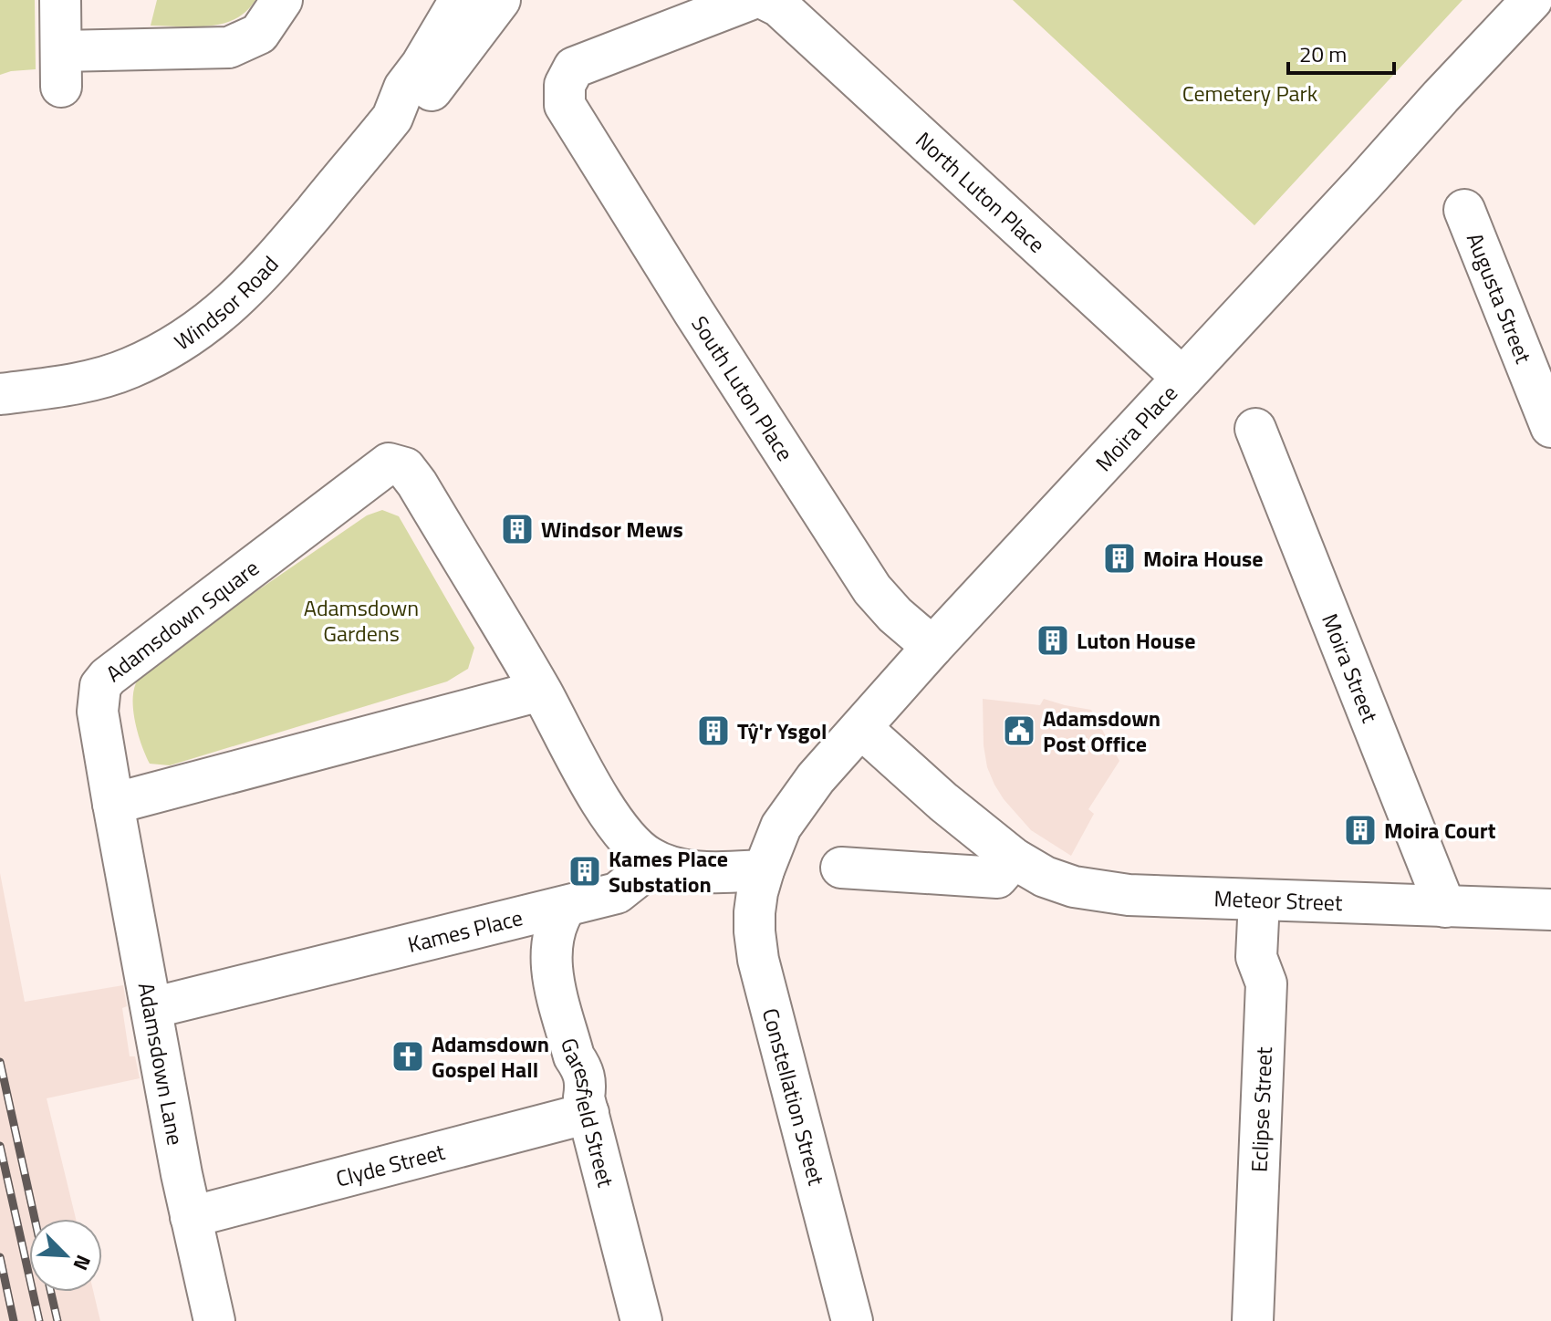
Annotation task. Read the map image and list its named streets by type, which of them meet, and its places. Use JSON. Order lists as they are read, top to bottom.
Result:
{
  "streets": {
    "street": [
      "North Luton Place",
      "Augusta Street",
      "Windsor Road",
      "South Luton Place",
      "Moira Place",
      "Adamsdown Square",
      "Moira Street",
      "Meteor Street",
      "Kames Place",
      "Adamsdown Lane",
      "Constellation Street",
      "Eclipse Street",
      "Garesfield Street",
      "Clyde Street"
    ]
  },
  "crossings": [
    ["North Luton Place", "South Luton Place"],
    ["North Luton Place", "Moira Place"],
    ["South Luton Place", "Moira Place"],
    ["Moira Place", "Meteor Street"],
    ["Moira Place", "Constellation Street"],
    ["Adamsdown Square", "Kames Place"],
    ["Adamsdown Square", "Adamsdown Lane"],
    ["Moira Street", "Meteor Street"],
    ["Meteor Street", "Eclipse Street"],
    ["Kames Place", "Adamsdown Lane"],
    ["Kames Place", "Garesfield Street"],
    ["Adamsdown Lane", "Clyde Street"],
    ["Garesfield Street", "Clyde Street"]
  ],
  "parks": ["Cemetery Park", "Adamsdown Gardens"],
  "places": {
    "building": [
      "Windsor Mews",
      "Moira House",
      "Luton House",
      "Tŷ'r Ysgol",
      "Moira Court",
      "Kames Place Substation"
    ],
    "public building": ["Adamsdown Post Office"],
    "church": ["Adamsdown Gospel Hall"]
  },
  "scale_bar": "20 m",
  "north": "bottom right"
}
